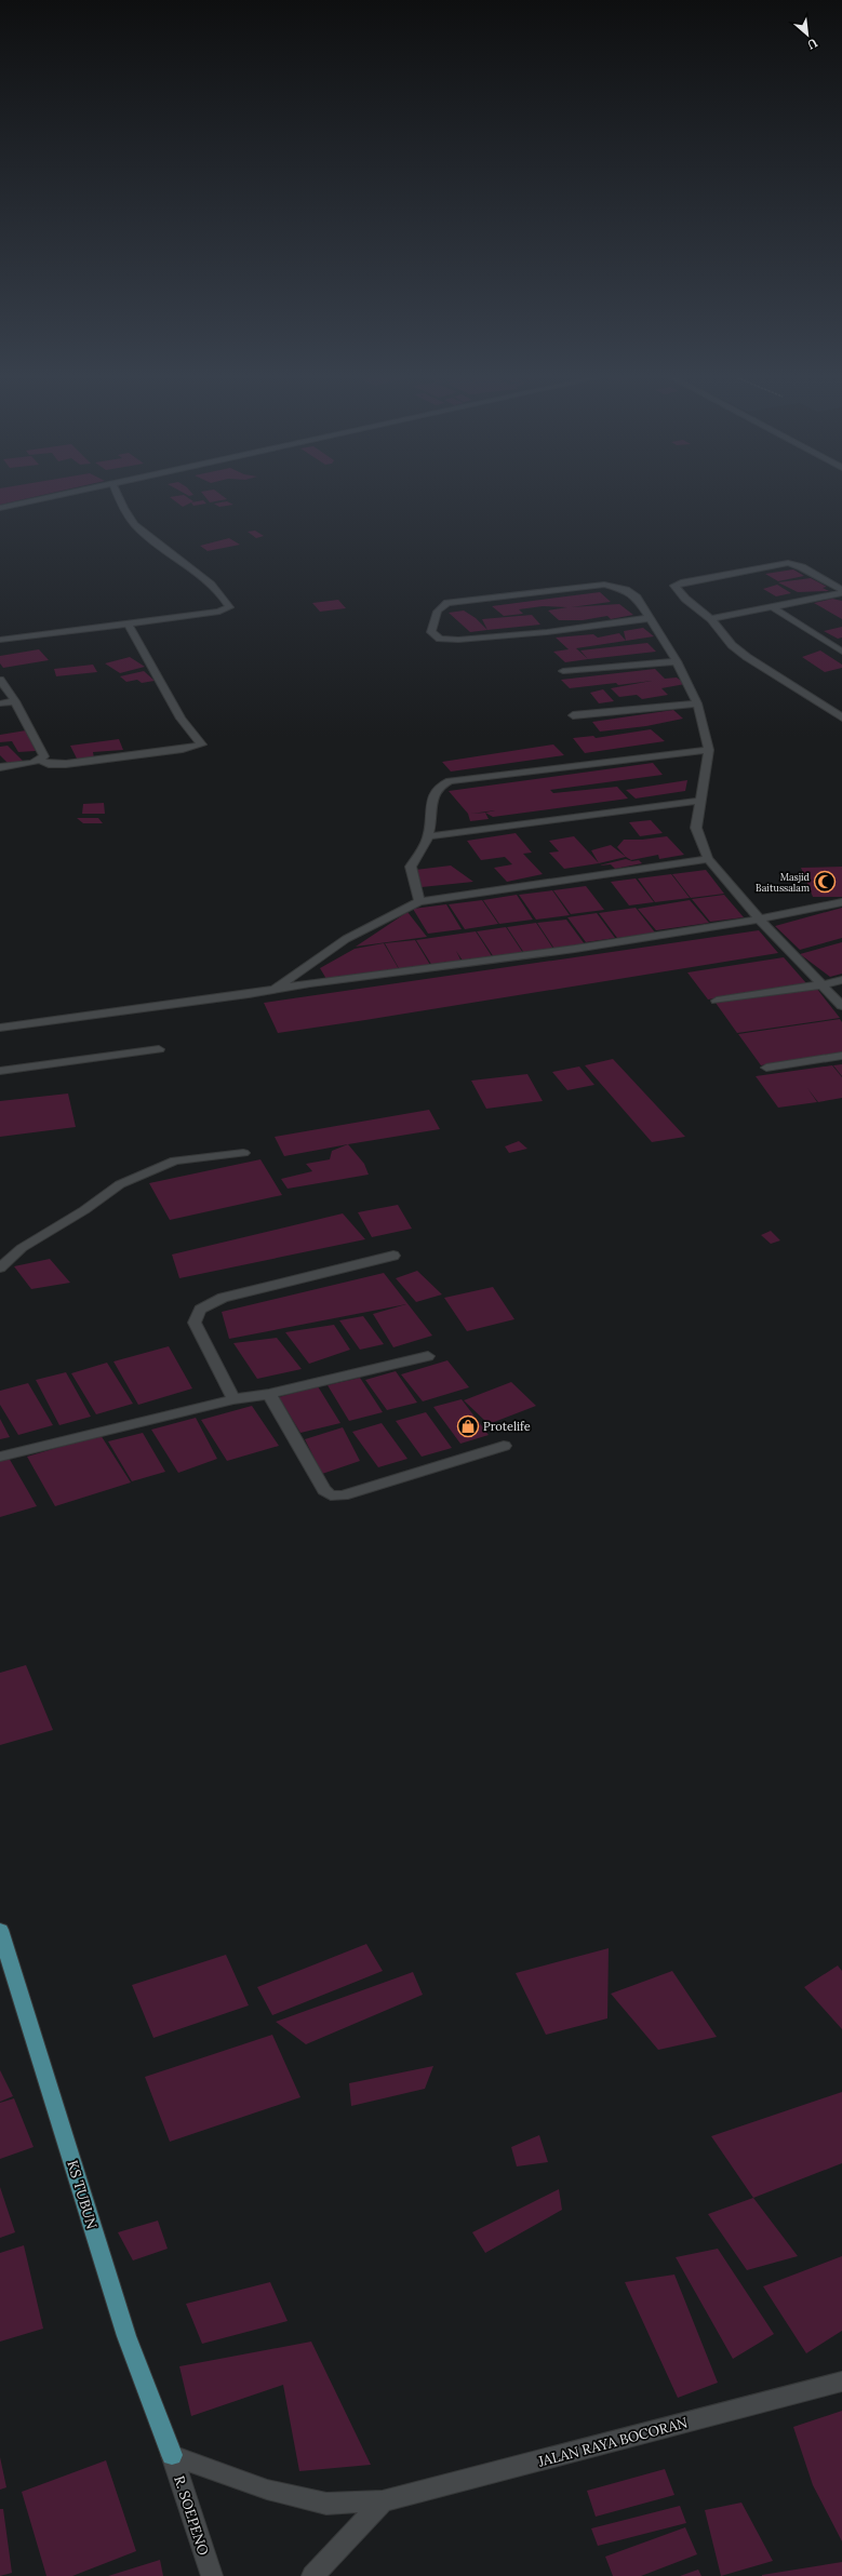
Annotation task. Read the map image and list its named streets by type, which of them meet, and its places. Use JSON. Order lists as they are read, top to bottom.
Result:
{
  "streets": {
    "main road": ["KS TUBUN"],
    "street": ["JALAN RAYA BOCORAN", "R. SOEPENO"]
  },
  "crossings": [
    ["KS TUBUN", "JALAN RAYA BOCORAN"],
    ["KS TUBUN", "R. SOEPENO"],
    ["JALAN RAYA BOCORAN", "R. SOEPENO"]
  ],
  "places": {
    "mosque": ["Masjid Baitussalam"],
    "shop": ["Protelife"]
  },
  "north": "bottom right"
}
